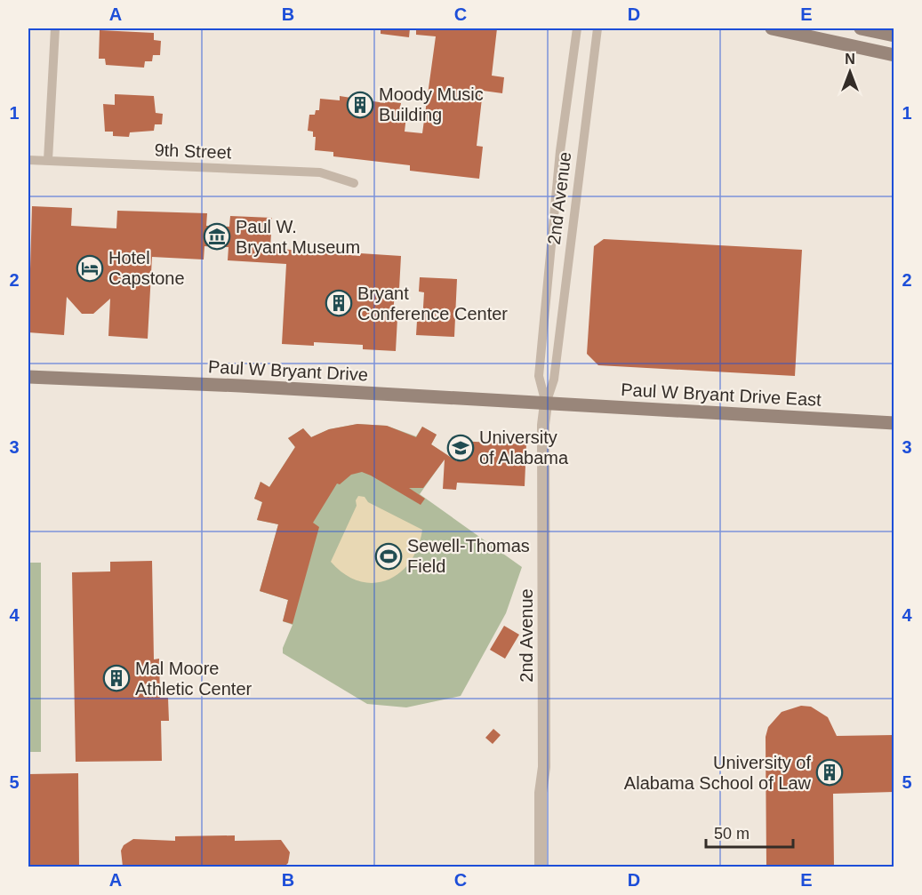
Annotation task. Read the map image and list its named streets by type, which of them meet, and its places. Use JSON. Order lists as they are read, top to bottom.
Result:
{
  "streets": {
    "main road": ["Paul W Bryant Drive", "Paul W Bryant Drive East"],
    "street": ["9th Street", "2nd Avenue"]
  },
  "crossings": [
    ["2nd Avenue", "Paul W Bryant Drive"],
    ["2nd Avenue", "Paul W Bryant Drive East"],
    ["Paul W Bryant Drive", "Paul W Bryant Drive East"]
  ],
  "places": {
    "building": [
      "Moody Music Building",
      "Bryant Conference Center",
      "Mal Moore Athletic Center",
      "University of Alabama School of Law"
    ],
    "museum": ["Paul W. Bryant Museum"],
    "hotel": ["Hotel Capstone"],
    "school or university": ["University of Alabama"],
    "sports": ["Sewell-Thomas Field"]
  },
  "scale_bar": "50 m",
  "north": "top",
  "grid": {
    "columns": [
      "A",
      "B",
      "C",
      "D",
      "E"
    ],
    "rows": [
      "1",
      "2",
      "3",
      "4",
      "5"
    ]
  }
}
